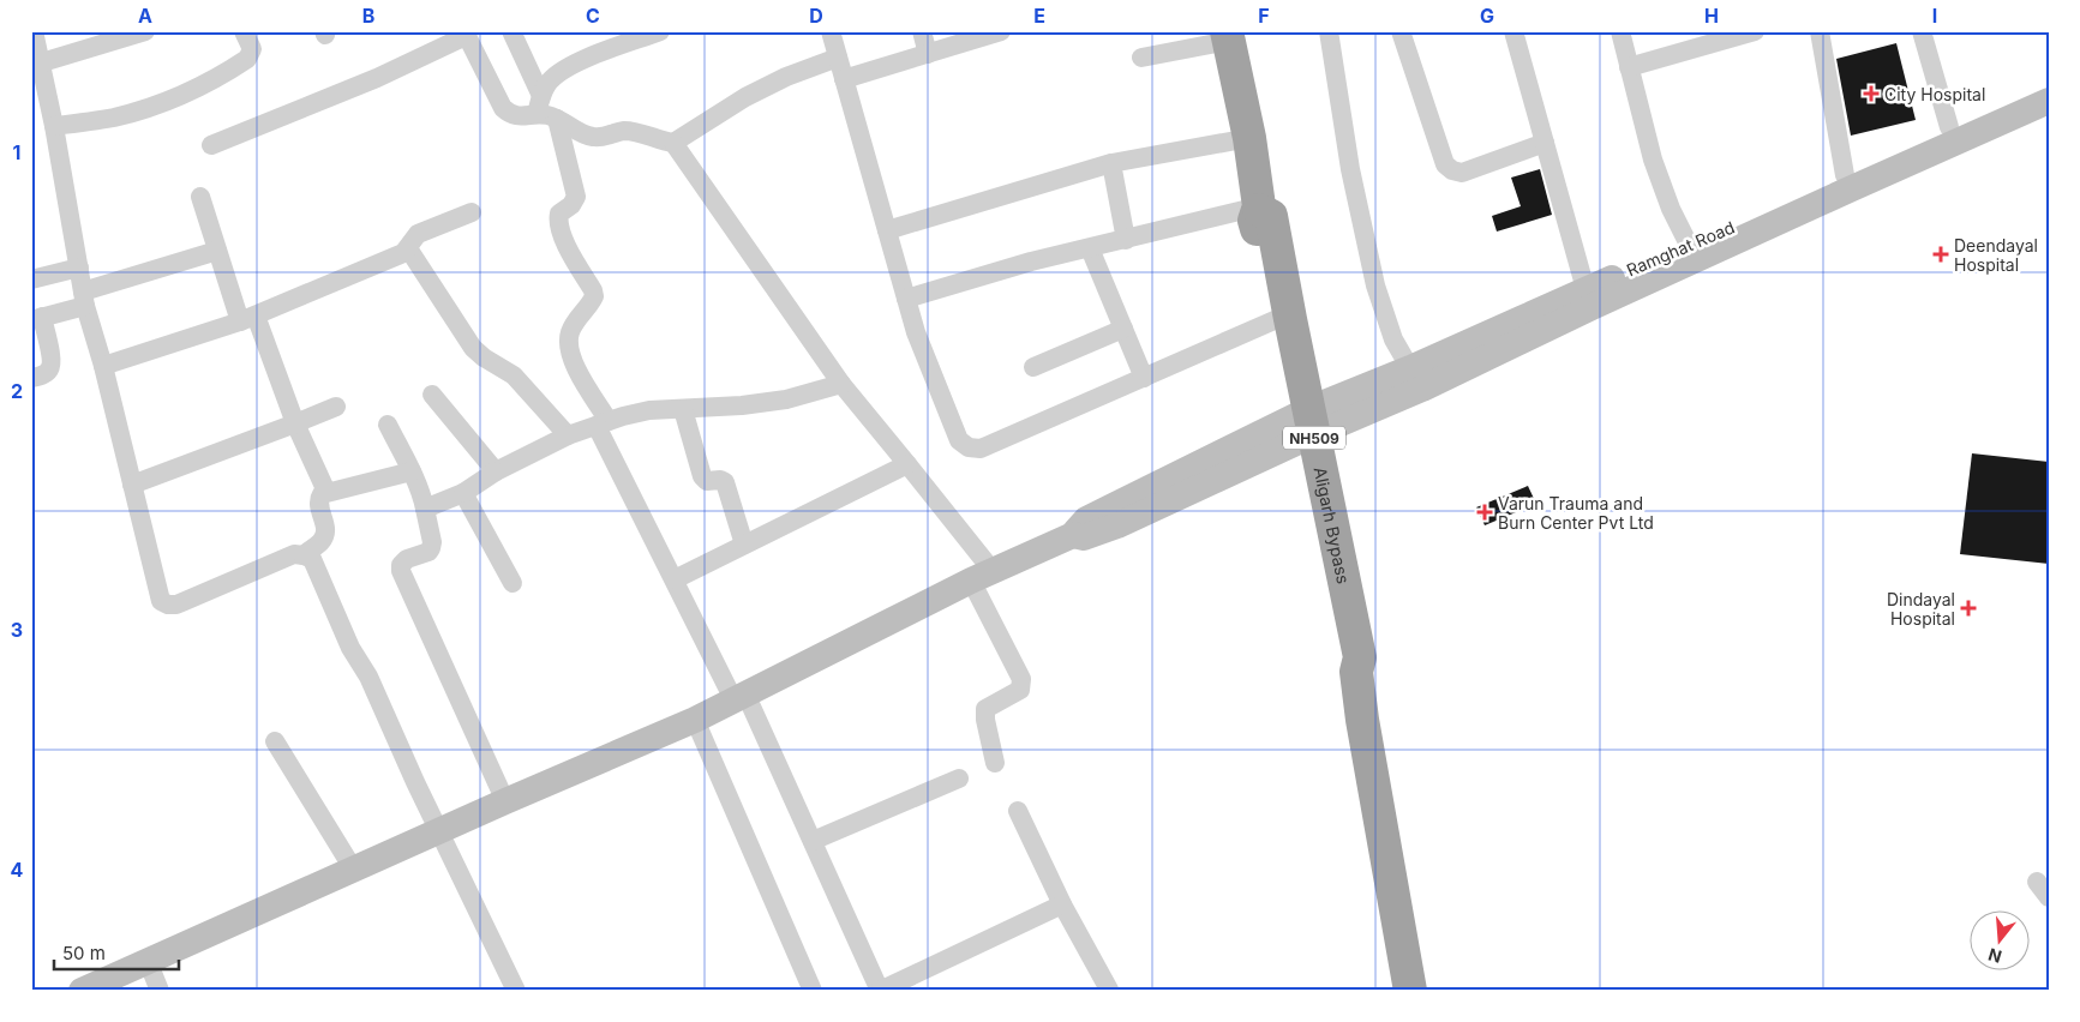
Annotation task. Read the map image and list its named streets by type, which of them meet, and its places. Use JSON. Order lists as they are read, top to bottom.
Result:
{
  "streets": {
    "highway": ["NH509", "Aligarh Bypass"],
    "main road": ["Ramghat Road"]
  },
  "crossings": [
    ["Ramghat Road", "Aligarh Bypass"]
  ],
  "places": {
    "health": [
      "City Hospital",
      "Deendayal Hospital",
      "Varun Trauma and Burn Center Pvt Ltd",
      "Dindayal Hospital"
    ]
  },
  "scale_bar": "50 m",
  "north": "bottom",
  "grid": {
    "columns": [
      "A",
      "B",
      "C",
      "D",
      "E",
      "F",
      "G",
      "H",
      "I"
    ],
    "rows": [
      "1",
      "2",
      "3",
      "4"
    ]
  }
}
